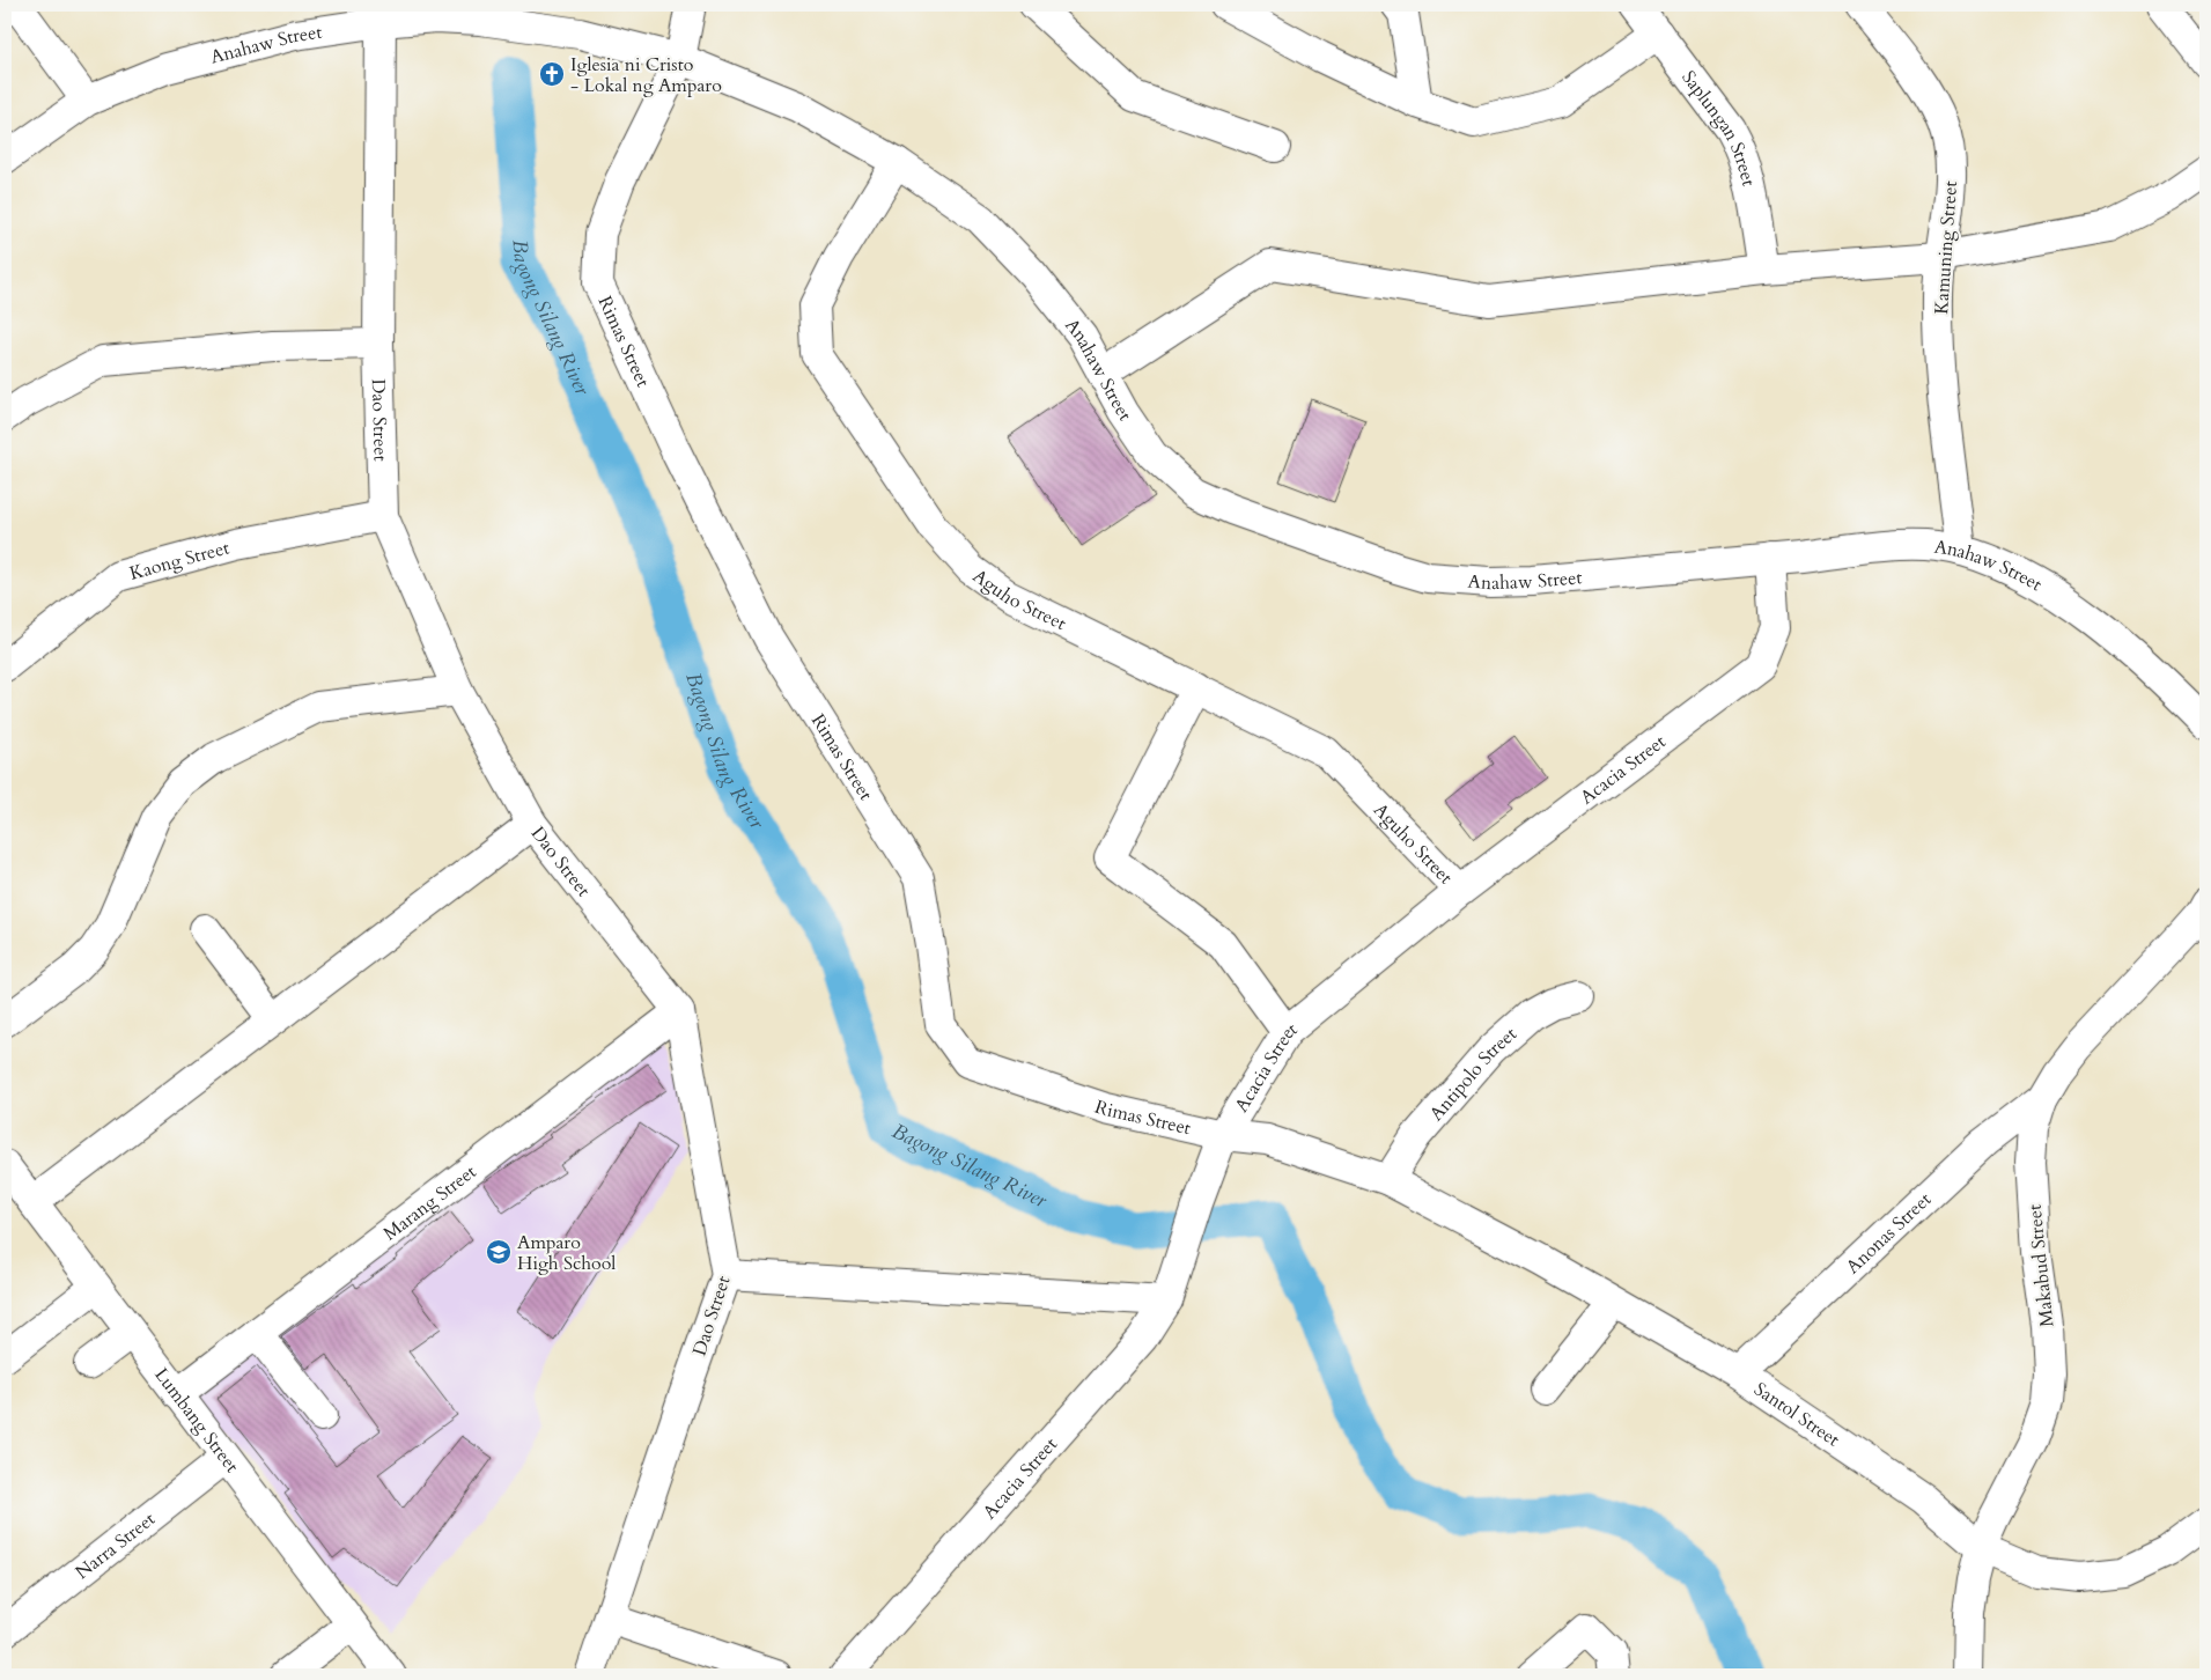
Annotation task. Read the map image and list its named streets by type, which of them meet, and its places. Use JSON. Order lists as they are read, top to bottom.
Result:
{
  "streets": {
    "street": [
      "Anahaw Street",
      "Saplungan Street",
      "Kamuning Street",
      "Rimas Street",
      "Dao Street",
      "Kaong Street",
      "Aguho Street",
      "Acacia Street",
      "Antipolo Street",
      "Marang Street",
      "Anonas Street",
      "Makabud Street",
      "Santol Street",
      "Lumbang Street",
      "Narra Street"
    ]
  },
  "crossings": [
    ["Anahaw Street", "Kamuning Street"],
    ["Anahaw Street", "Rimas Street"],
    ["Anahaw Street", "Dao Street"],
    ["Anahaw Street", "Aguho Street"],
    ["Anahaw Street", "Acacia Street"],
    ["Rimas Street", "Acacia Street"],
    ["Rimas Street", "Antipolo Street"],
    ["Rimas Street", "Santol Street"],
    ["Dao Street", "Kaong Street"],
    ["Dao Street", "Marang Street"],
    ["Aguho Street", "Acacia Street"],
    ["Antipolo Street", "Santol Street"],
    ["Marang Street", "Lumbang Street"],
    ["Anonas Street", "Makabud Street"],
    ["Anonas Street", "Santol Street"],
    ["Makabud Street", "Santol Street"],
    ["Lumbang Street", "Narra Street"]
  ],
  "water": ["Bagong Silang River"],
  "places": {
    "church": ["Iglesia ni Cristo - Lokal ng Amparo"],
    "school or university": ["Amparo High School"]
  }
}
